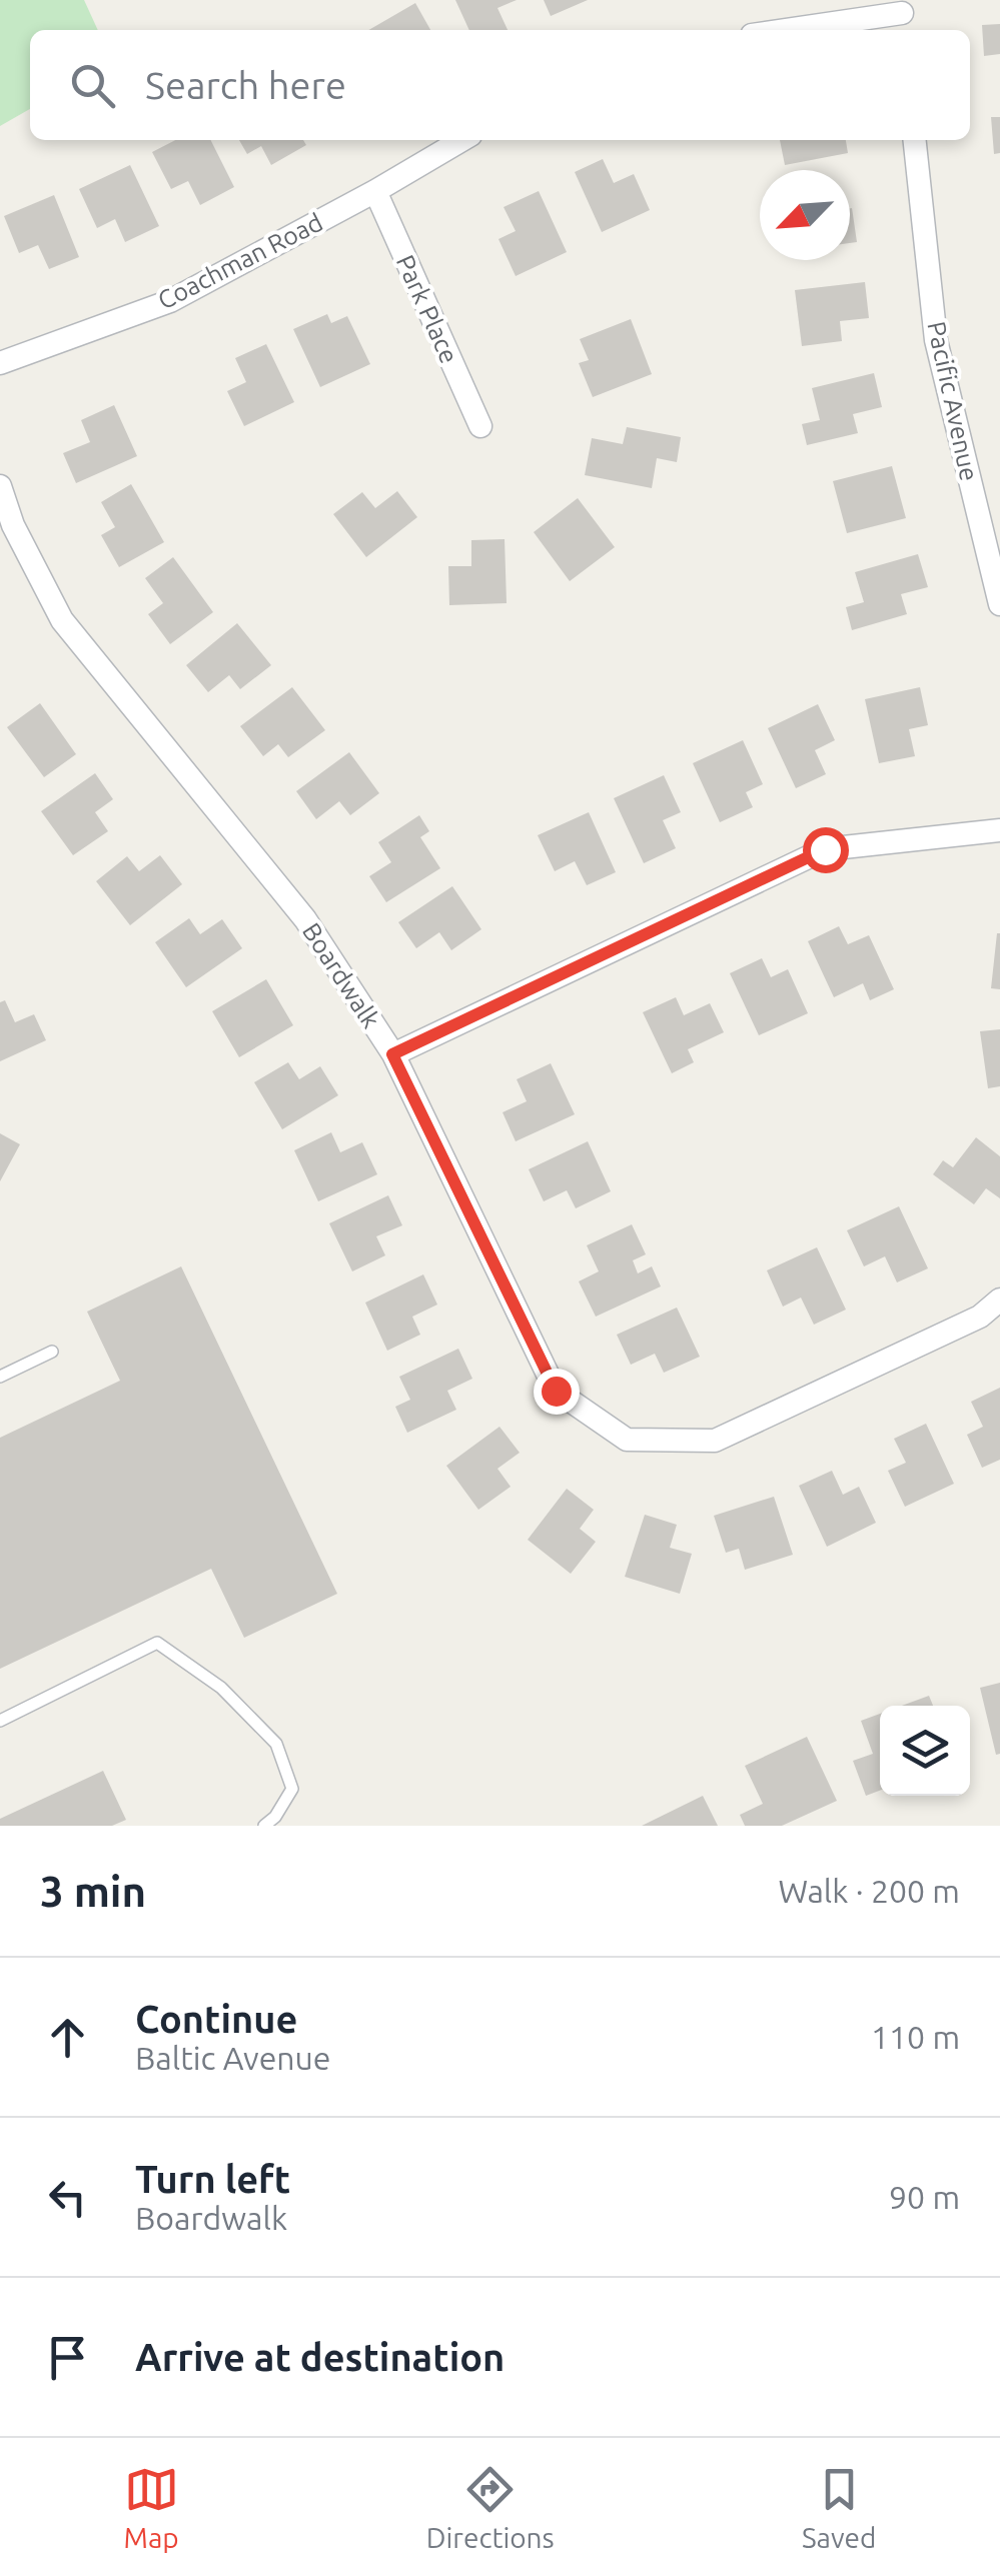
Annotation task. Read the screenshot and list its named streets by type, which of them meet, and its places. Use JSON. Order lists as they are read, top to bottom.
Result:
{
  "streets": {
    "street": [
      "Coachman Road",
      "Park Place",
      "Pacific Avenue",
      "Boardwalk"
    ]
  },
  "crossings": [
    ["Coachman Road", "Park Place"]
  ],
  "north": "bottom left",
  "page": {
    "search": "Search here",
    "heading": ["3 min", "Walk · 200 m"],
    "list": [
      ["Continue", "Baltic Avenue", "110 m"],
      ["Turn left", "Boardwalk", "90 m"],
      "Arrive at destination"
    ],
    "nav": ["Map", "Directions", "Saved"]
  }
}
